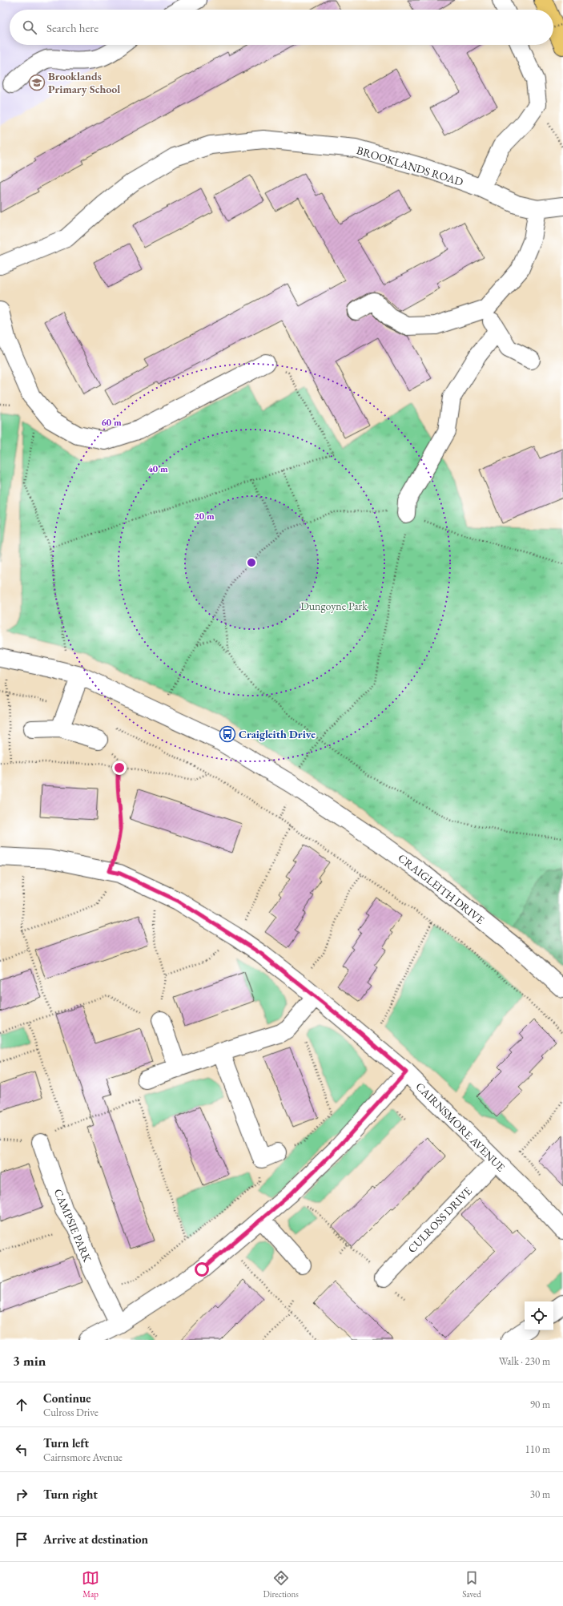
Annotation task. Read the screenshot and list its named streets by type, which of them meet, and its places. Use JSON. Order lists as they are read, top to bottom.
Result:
{
  "streets": {
    "street": [
      "BROOKLANDS ROAD",
      "CRAIGLEITH DRIVE",
      "CAIRNSMORE AVENUE",
      "CULROSS DRIVE",
      "CAMPSIE PARK"
    ]
  },
  "crossings": [
    ["CAIRNSMORE AVENUE", "CULROSS DRIVE"]
  ],
  "parks": ["Dungoyne Park"],
  "places": {
    "school or university": ["Brooklands Primary School"],
    "bus stop": ["Craigleith Drive"]
  },
  "page": {
    "search": "Search here",
    "heading": ["3 min", "Walk · 230 m"],
    "list": [
      ["Continue", "Culross Drive", "90 m"],
      ["Turn left", "Cairnsmore Avenue", "110 m"],
      ["Turn right", "30 m"],
      "Arrive at destination"
    ],
    "nav": ["Map", "Directions", "Saved"]
  },
  "rings": ["60 m", "40 m", "20 m"]
}
